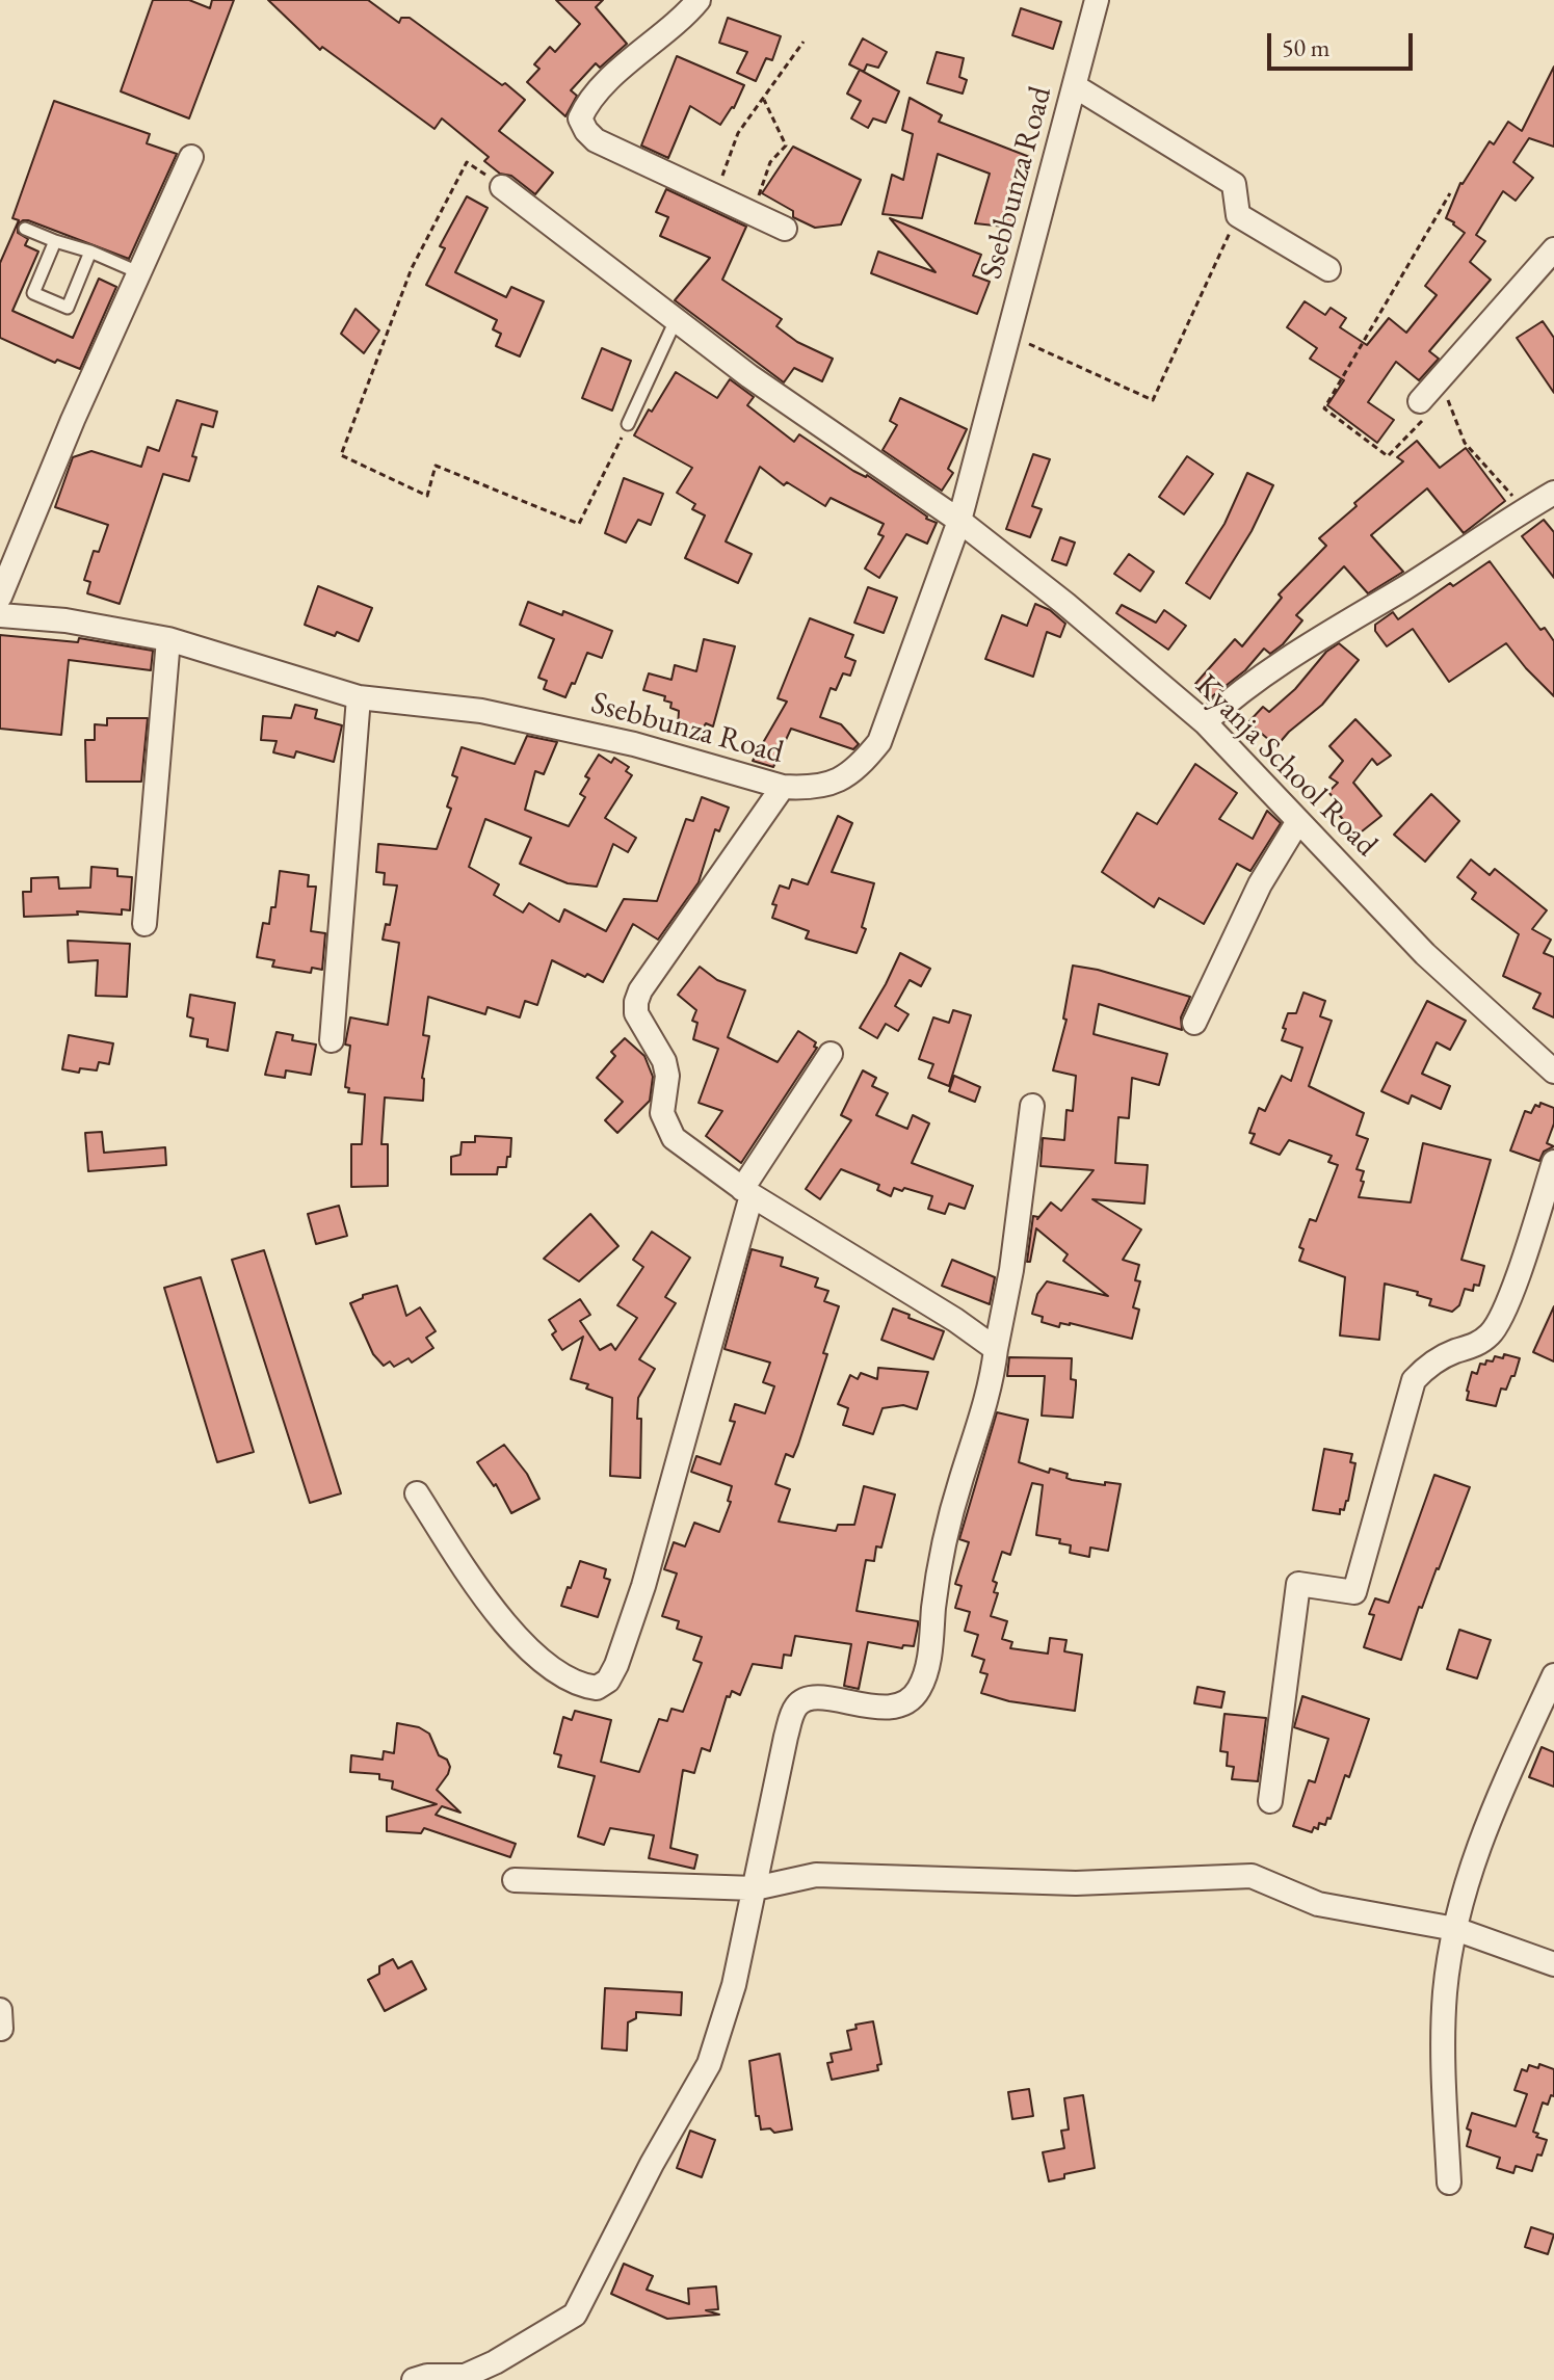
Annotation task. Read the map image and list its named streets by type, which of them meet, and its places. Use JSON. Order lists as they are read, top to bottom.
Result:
{
  "streets": {
    "street": ["Ssebbunza Road", "Kyanja School Road"]
  },
  "crossings": [
    ["Ssebbunza Road", "Kyanja School Road"]
  ],
  "scale_bar": "50 m"
}
